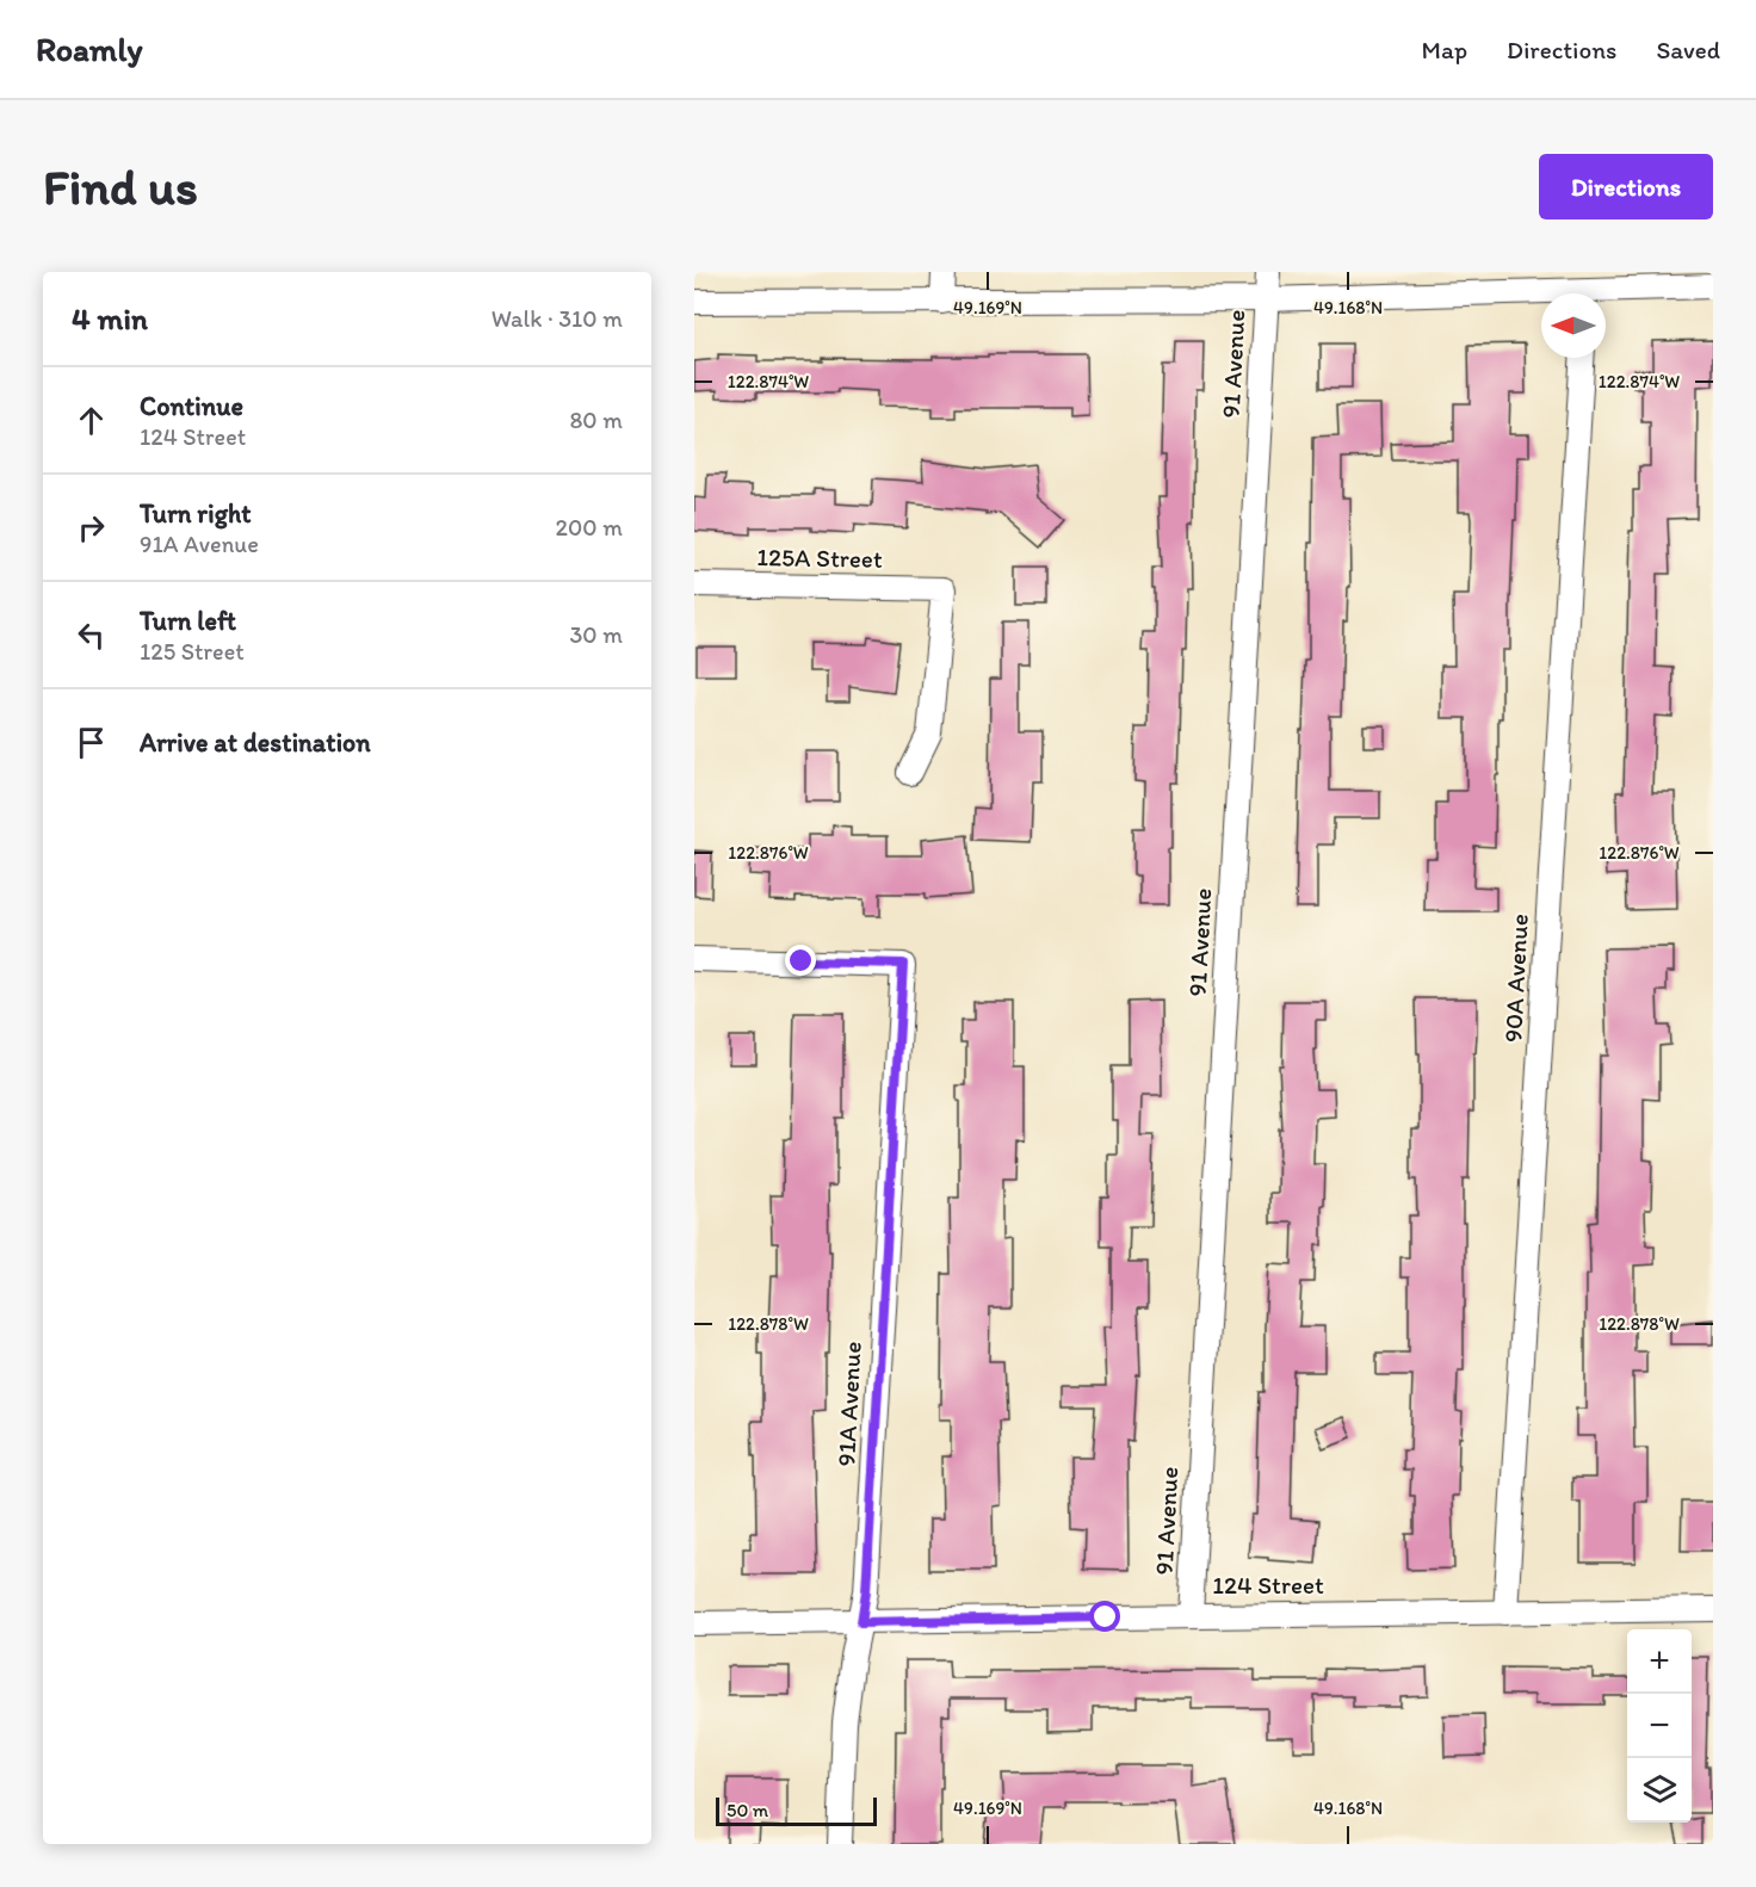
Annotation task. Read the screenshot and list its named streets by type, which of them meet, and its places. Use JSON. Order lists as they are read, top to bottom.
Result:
{
  "streets": {
    "street": [
      "91 Avenue",
      "125A Street",
      "90A Avenue",
      "91A Avenue",
      "124 Street"
    ]
  },
  "crossings": [
    ["91 Avenue", "124 Street"],
    ["90A Avenue", "124 Street"],
    ["91A Avenue", "124 Street"]
  ],
  "scale_bar": "50 m",
  "north": "left",
  "page": {
    "header": "Roamly",
    "nav": ["Map", "Directions", "Saved"],
    "buttons": "Directions",
    "title": "Find us",
    "heading": ["4 min", "Walk · 310 m"],
    "list": [
      ["Continue", "124 Street", "80 m"],
      ["Turn right", "91A Avenue", "200 m"],
      ["Turn left", "125 Street", "30 m"],
      "Arrive at destination"
    ],
    "map_buttons": ["+", "−"],
    "scale": "50 m"
  },
  "coordinates": [
    "49.169°N",
    "49.168°N",
    "122.874°W",
    "122.876°W",
    "122.878°W"
  ]
}
